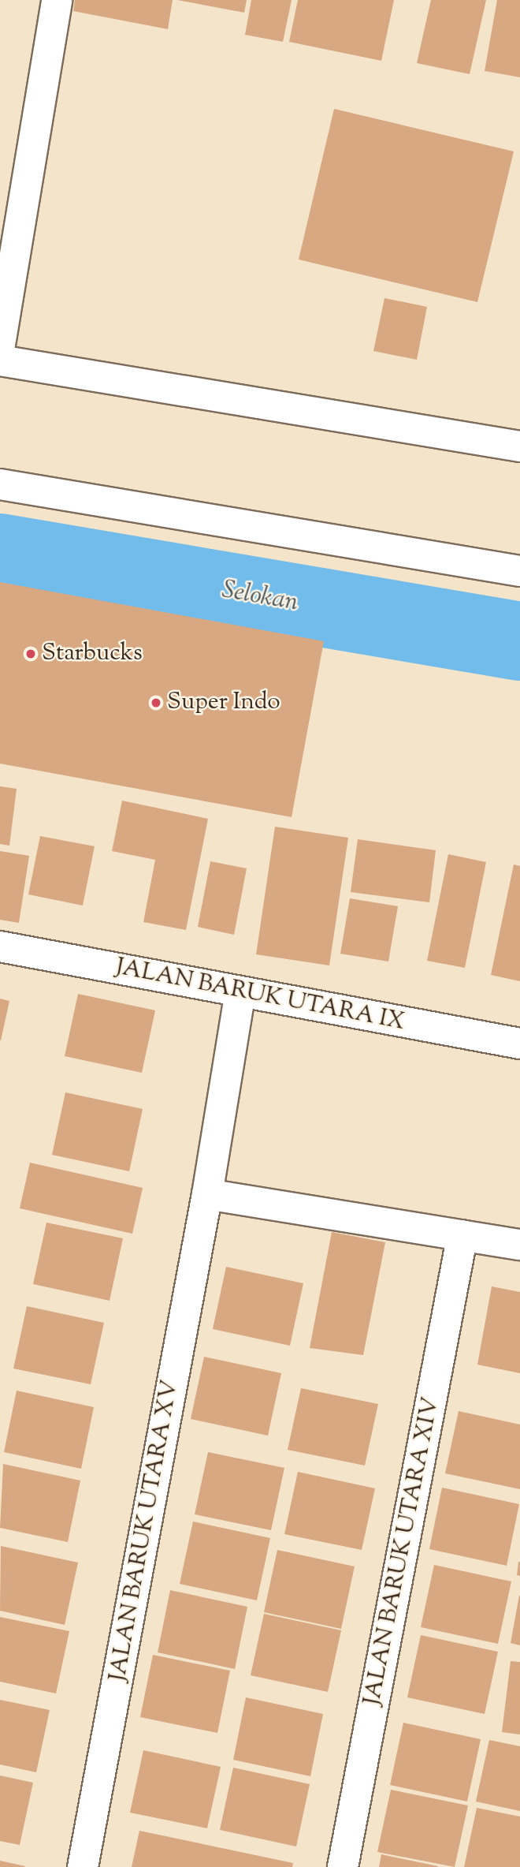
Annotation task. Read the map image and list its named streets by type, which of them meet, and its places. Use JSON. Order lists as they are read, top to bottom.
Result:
{
  "streets": {
    "street": ["JALAN BARUK UTARA IX", "JALAN BARUK UTARA XV", "JALAN BARUK UTARA XIV"]
  },
  "crossings": [
    ["JALAN BARUK UTARA IX", "JALAN BARUK UTARA XV"]
  ],
  "water": ["Selokan"],
  "places": ["Starbucks", "Super Indo"]
}
